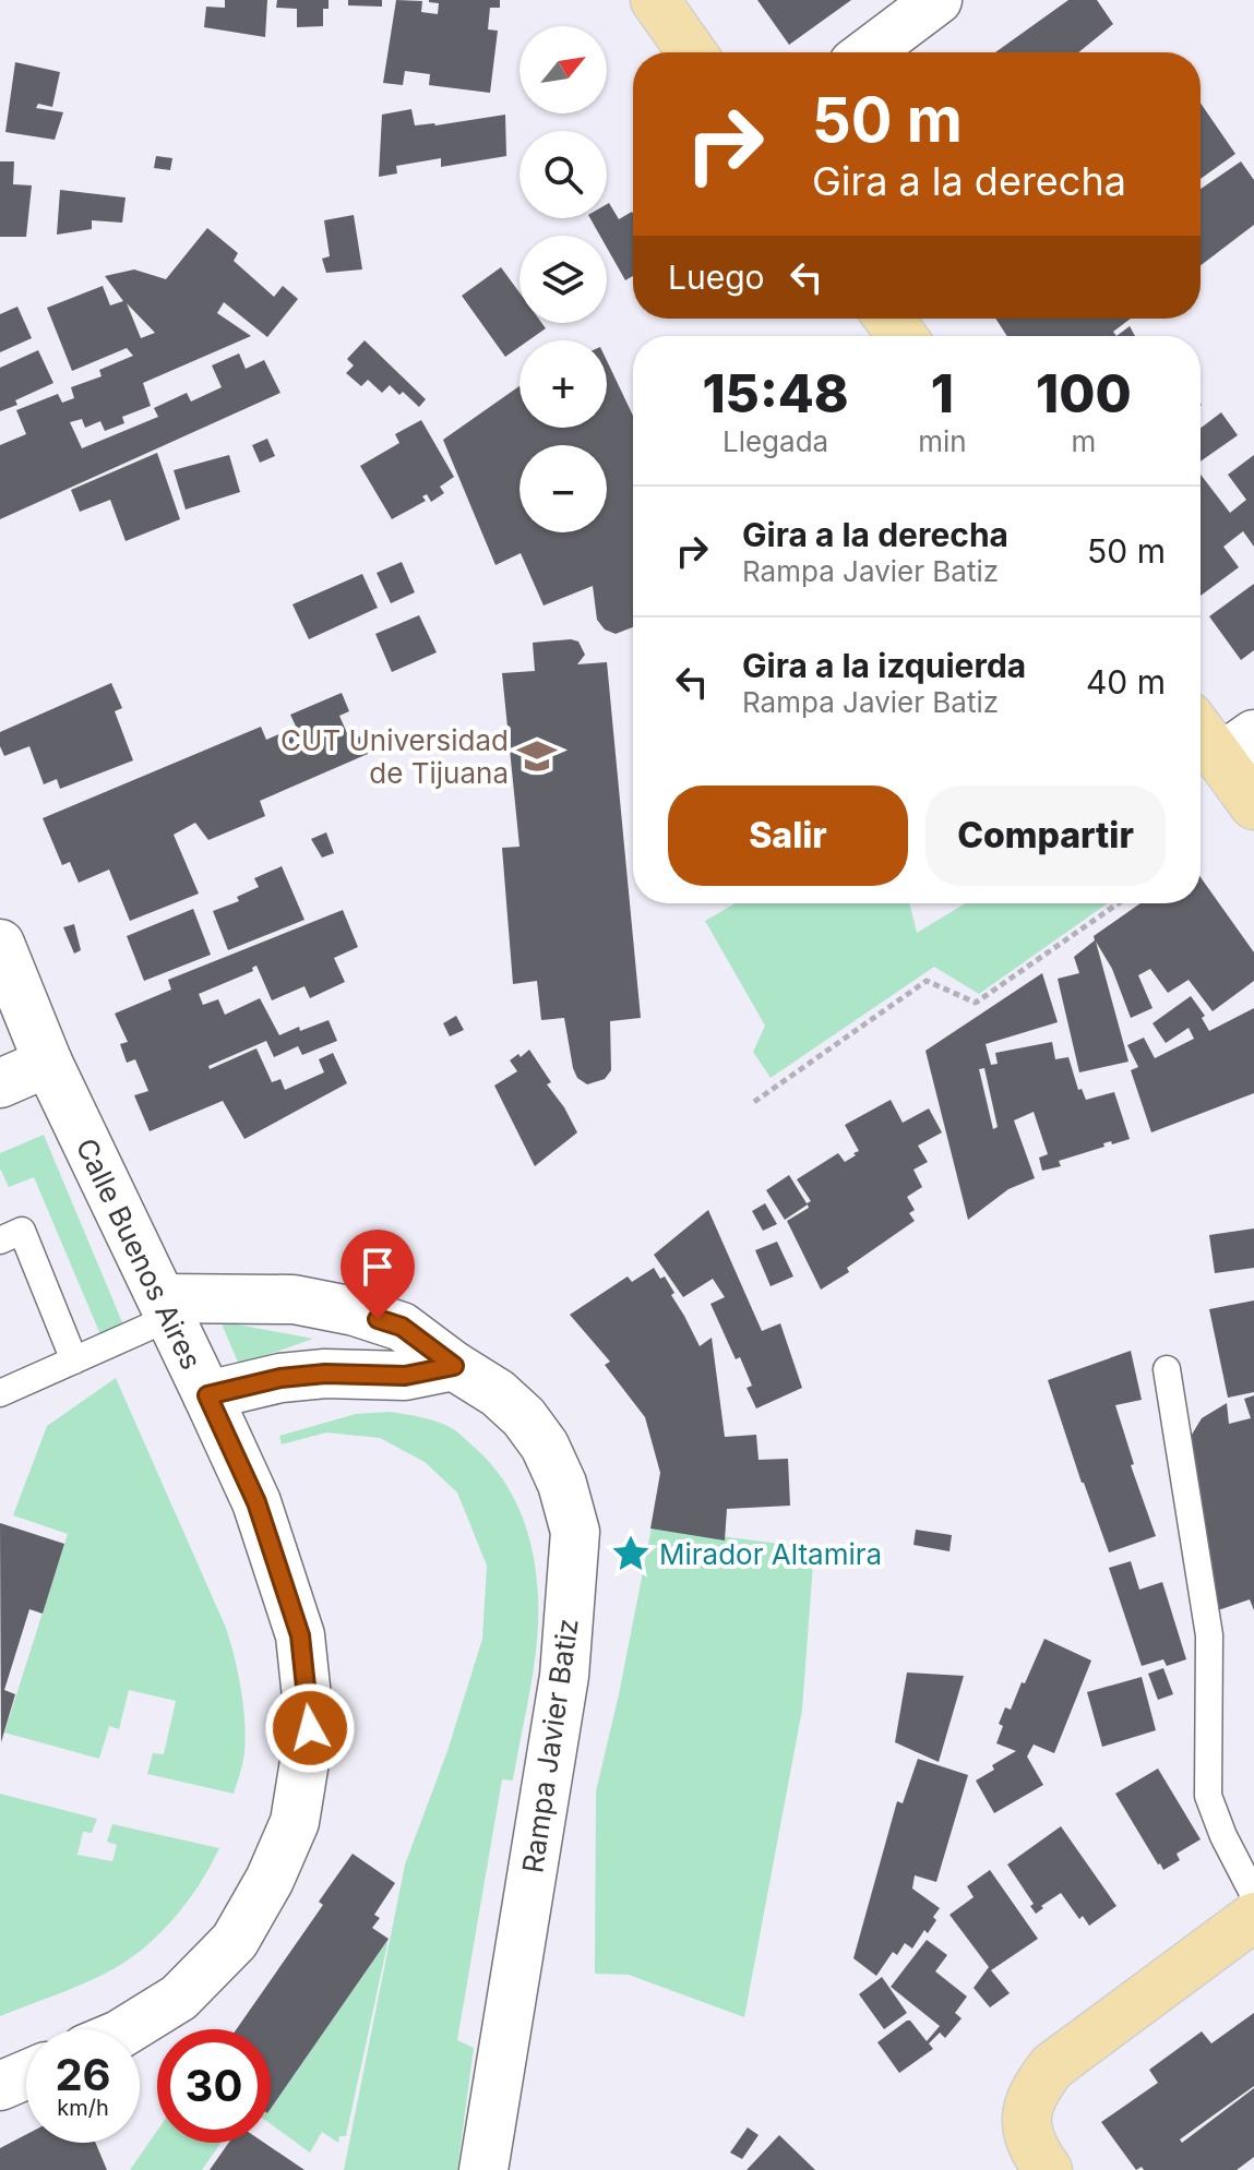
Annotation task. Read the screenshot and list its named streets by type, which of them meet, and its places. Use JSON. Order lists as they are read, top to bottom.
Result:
{
  "streets": {
    "main road": ["Calle Buenos Aires", "Rampa Javier Batiz"]
  },
  "crossings": [
    ["Calle Buenos Aires", "Rampa Javier Batiz"]
  ],
  "places": {
    "school or university": ["CUT Universidad de Tijuana"],
    "place": ["Mirador Altamira"]
  },
  "north": "top right",
  "page": {
    "map_buttons": ["+", "−"],
    "turn": ["50 m", "Gira a la derecha"],
    "then": "Luego",
    "eta": [
      "15:48",
      "Llegada",
      "1",
      "min",
      "100",
      "m"
    ],
    "list": [
      {
        "name": "Gira a la derecha",
        "note": "Rampa Javier Batiz",
        "value": "50 m"
      },
      {
        "name": "Gira a la izquierda",
        "note": "Rampa Javier Batiz",
        "value": "40 m"
      }
    ],
    "buttons": ["Salir", "Compartir"],
    "speed": "26 km/h",
    "limit": "30"
  }
}
